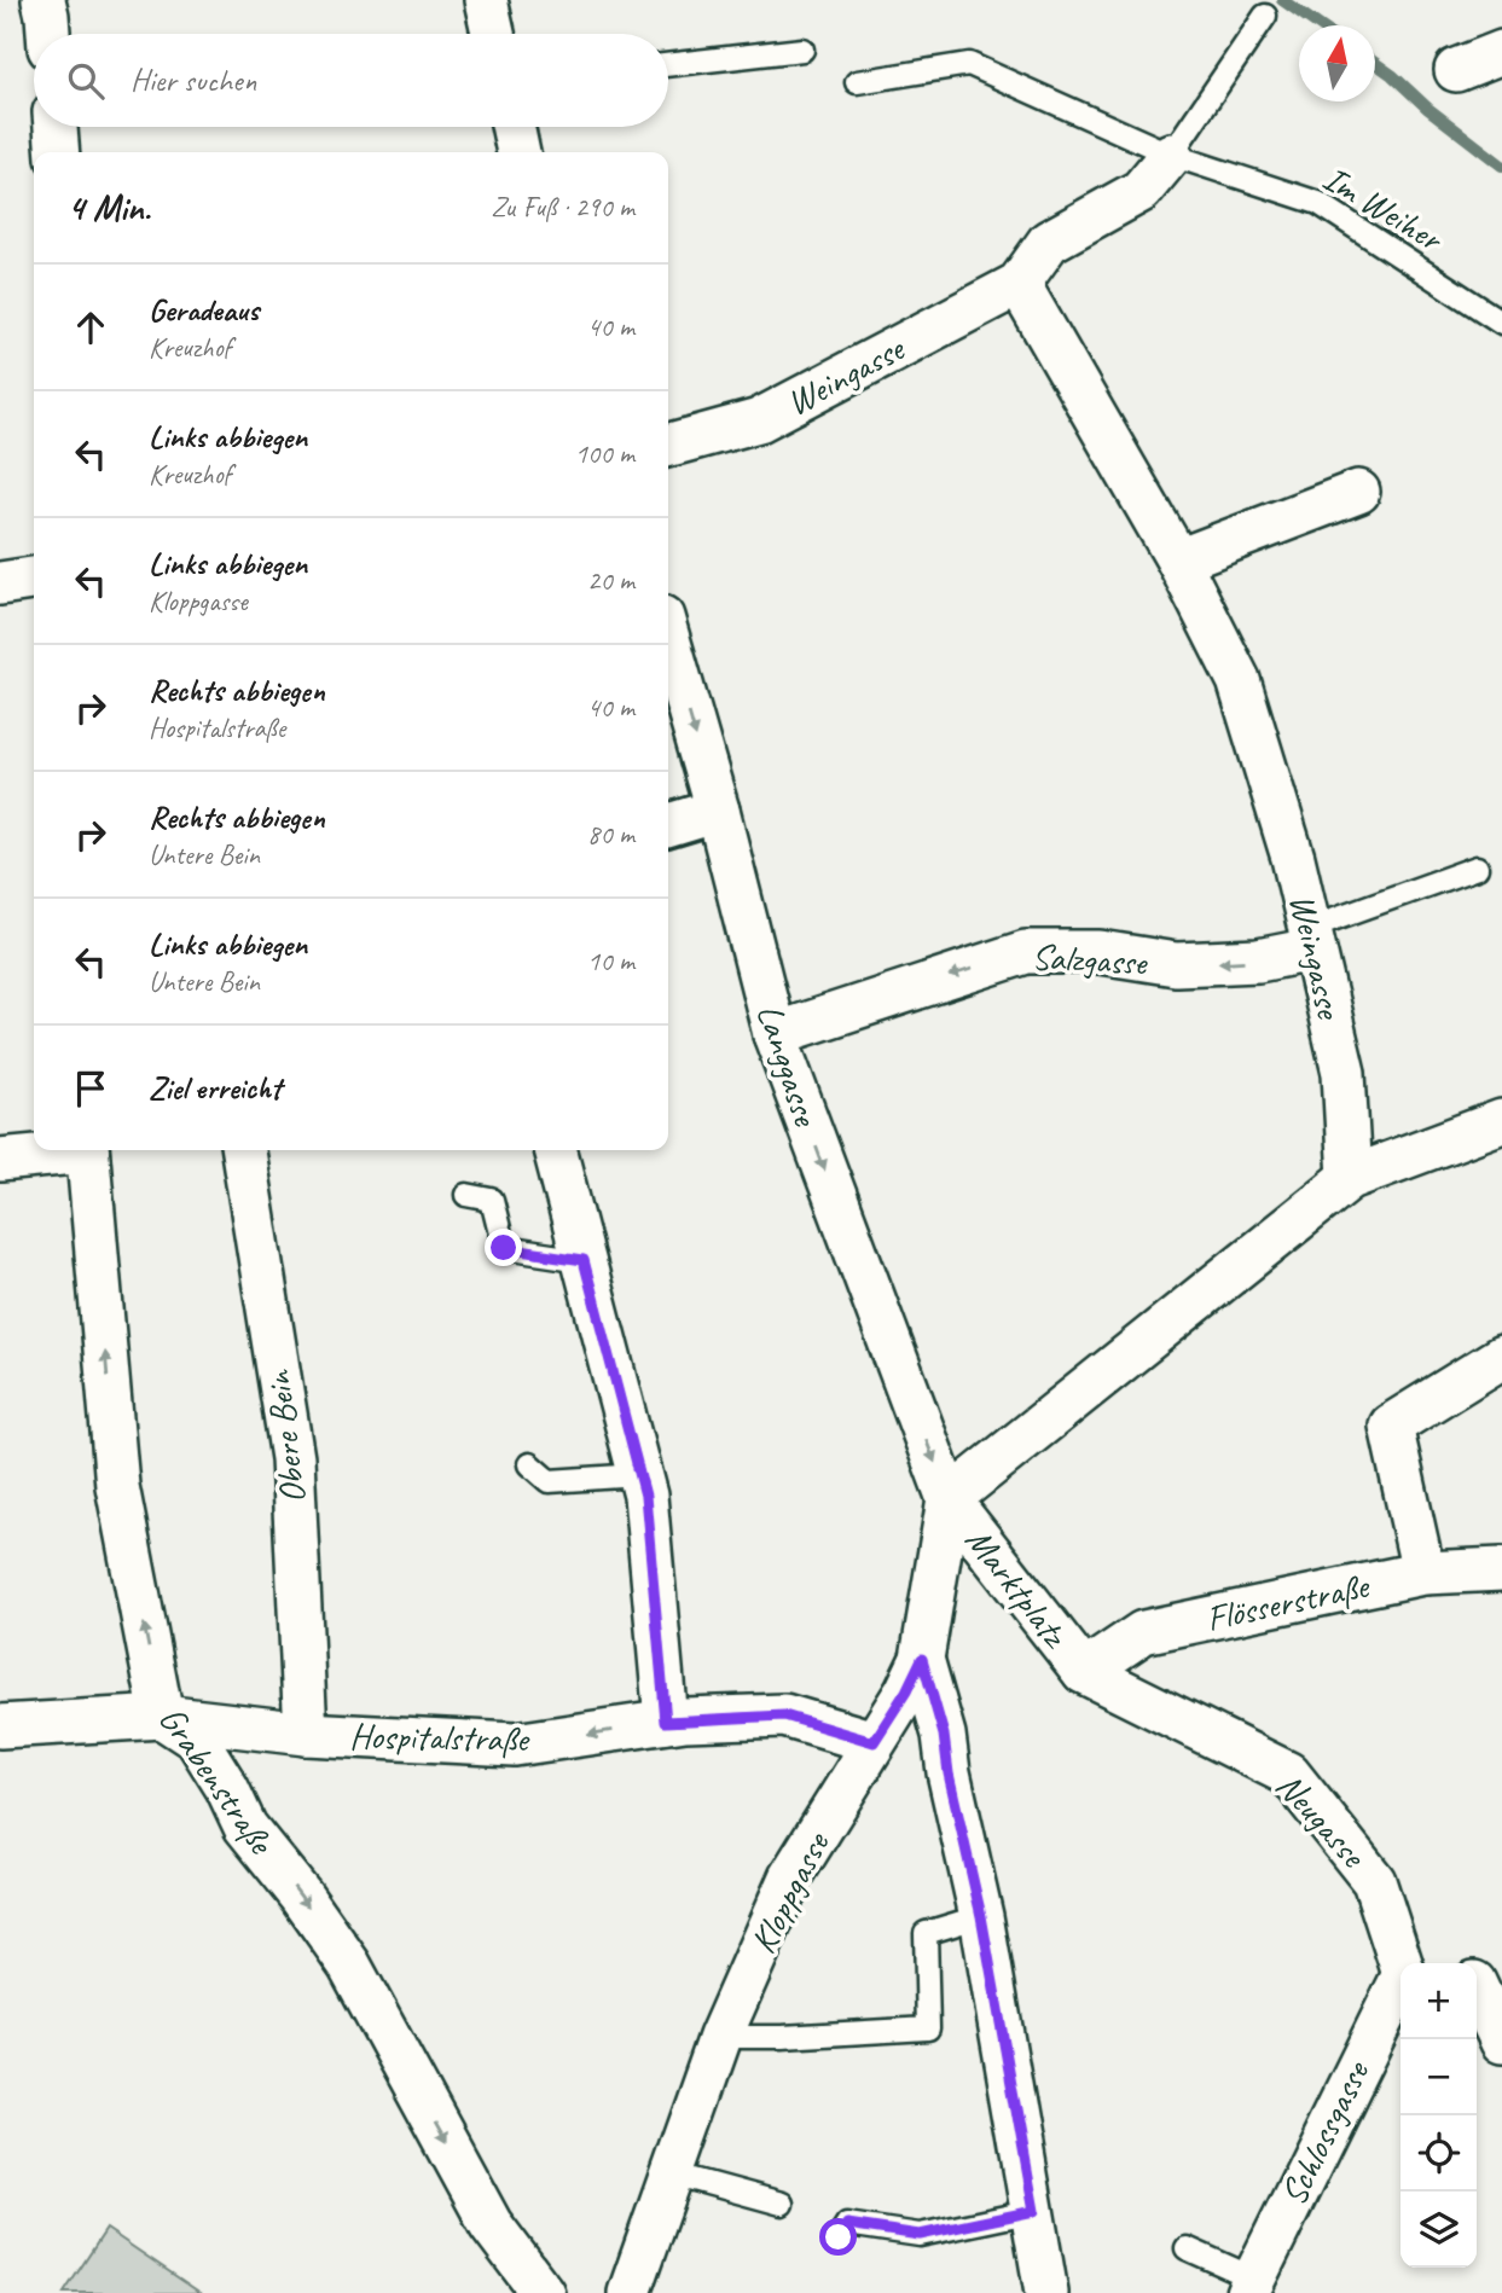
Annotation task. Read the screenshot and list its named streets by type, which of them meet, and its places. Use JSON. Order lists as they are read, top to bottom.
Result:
{
  "streets": {
    "street": [
      "Weingasse",
      "Salzgasse",
      "Langgasse",
      "Obere Bein",
      "Marktplatz",
      "Flösserstraße",
      "Hospitalstraße",
      "Grabenstraße",
      "Neugasse",
      "Kloppgasse",
      "Schlossgasse"
    ],
    "lane": ["Im Weiher"]
  },
  "crossings": [
    ["Im Weiher", "Weingasse"],
    ["Weingasse", "Salzgasse"],
    ["Salzgasse", "Langgasse"],
    ["Langgasse", "Marktplatz"],
    ["Langgasse", "Kloppgasse"],
    ["Obere Bein", "Hospitalstraße"],
    ["Marktplatz", "Flösserstraße"],
    ["Marktplatz", "Neugasse"],
    ["Marktplatz", "Kloppgasse"],
    ["Flösserstraße", "Neugasse"],
    ["Hospitalstraße", "Grabenstraße"],
    ["Hospitalstraße", "Kloppgasse"]
  ],
  "one_way": ["Salzgasse", "Hospitalstraße"],
  "north": "top",
  "page": {
    "search": "Hier suchen",
    "heading": ["4 Min.", "Zu Fuß · 290 m"],
    "list": [
      ["Geradeaus", "Kreuzhof", "40 m"],
      ["Links abbiegen", "Kreuzhof", "100 m"],
      ["Links abbiegen", "Kloppgasse", "20 m"],
      ["Rechts abbiegen", "Hospitalstraße", "40 m"],
      ["Rechts abbiegen", "Untere Bein", "80 m"],
      ["Links abbiegen", "Untere Bein", "10 m"],
      "Ziel erreicht"
    ],
    "map_buttons": ["+", "−"]
  }
}
